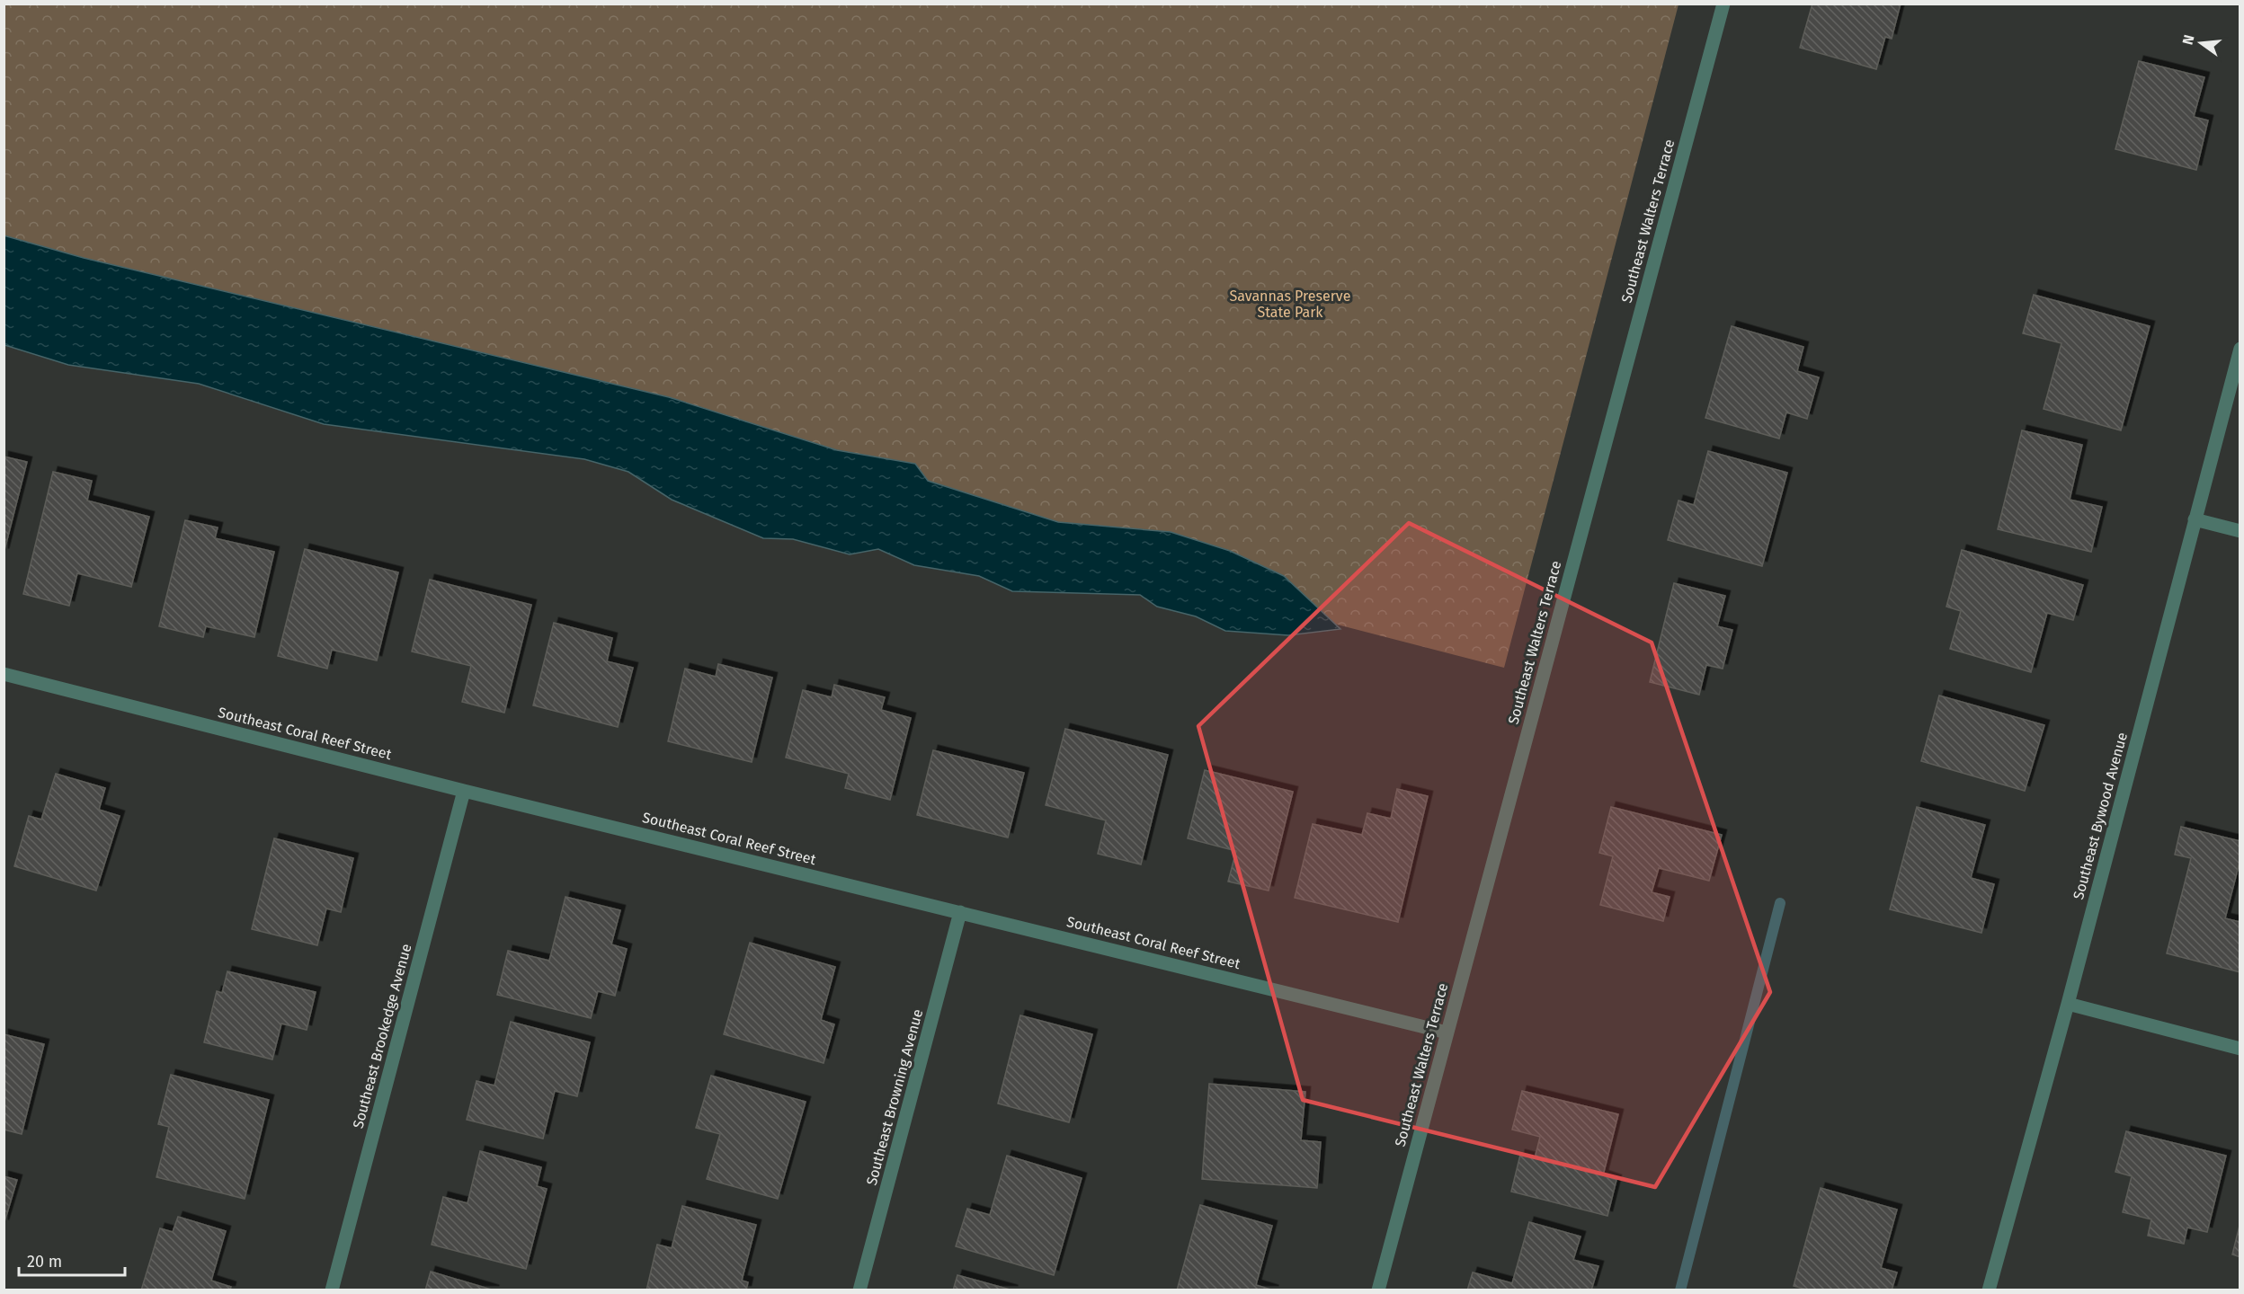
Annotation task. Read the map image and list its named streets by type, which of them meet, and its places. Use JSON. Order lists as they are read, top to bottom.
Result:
{
  "streets": {
    "street": [
      "Southeast Walters Terrace",
      "Southeast Coral Reef Street",
      "Southeast Bywood Avenue",
      "Southeast Brookedge Avenue",
      "Southeast Browning Avenue"
    ]
  },
  "crossings": [
    ["Southeast Walters Terrace", "Southeast Coral Reef Street"],
    ["Southeast Coral Reef Street", "Southeast Brookedge Avenue"],
    ["Southeast Coral Reef Street", "Southeast Browning Avenue"]
  ],
  "parks": ["Savannas Preserve State Park"],
  "scale_bar": "20 m",
  "north": "left"
}
